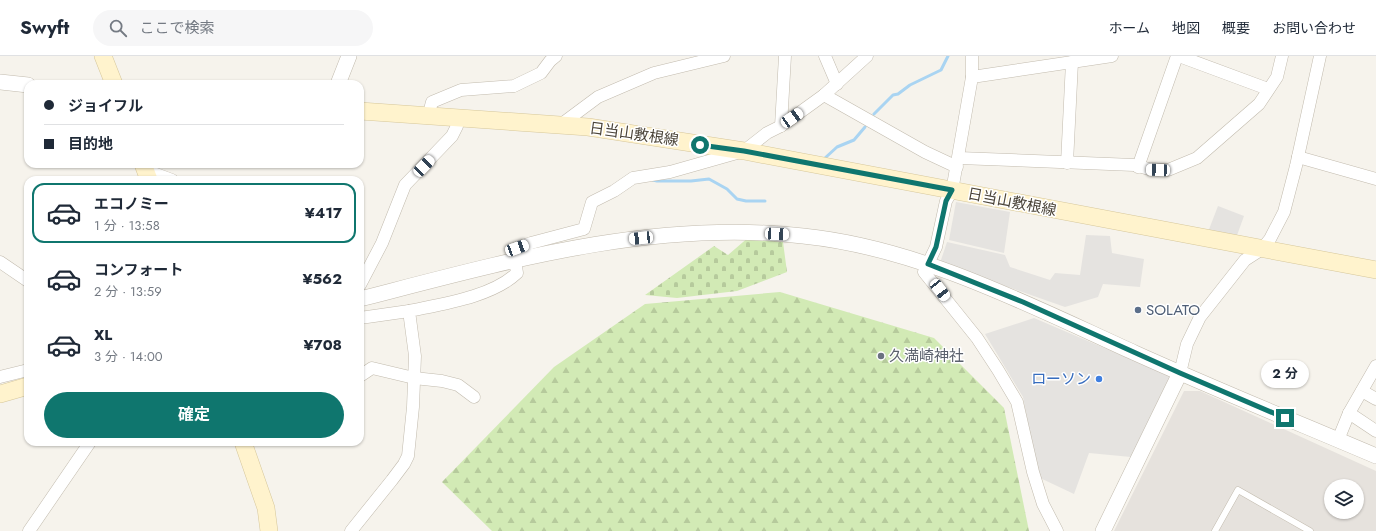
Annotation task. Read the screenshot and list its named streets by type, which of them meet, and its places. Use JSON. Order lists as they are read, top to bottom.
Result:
{
  "streets": {
    "main road": ["日当山敷根線"]
  },
  "places": ["SOLATO", "久満崎神社", "ローソン"],
  "page": {
    "header": "Swyft",
    "search": "ここで検索",
    "nav": [
      "ホーム",
      "地図",
      "概要",
      "お問い合わせ"
    ],
    "banner": ["ジョイフル", "目的地"],
    "list": [
      {
        "name": "エコノミー",
        "note": "1 分 · 13:58",
        "value": "¥417"
      },
      {
        "name": "コンフォート",
        "note": "2 分 · 13:59",
        "value": "¥562"
      },
      {
        "name": "XL",
        "note": "3 分 · 14:00",
        "value": "¥708"
      }
    ],
    "bubble": "2 分",
    "buttons": "確定"
  }
}
